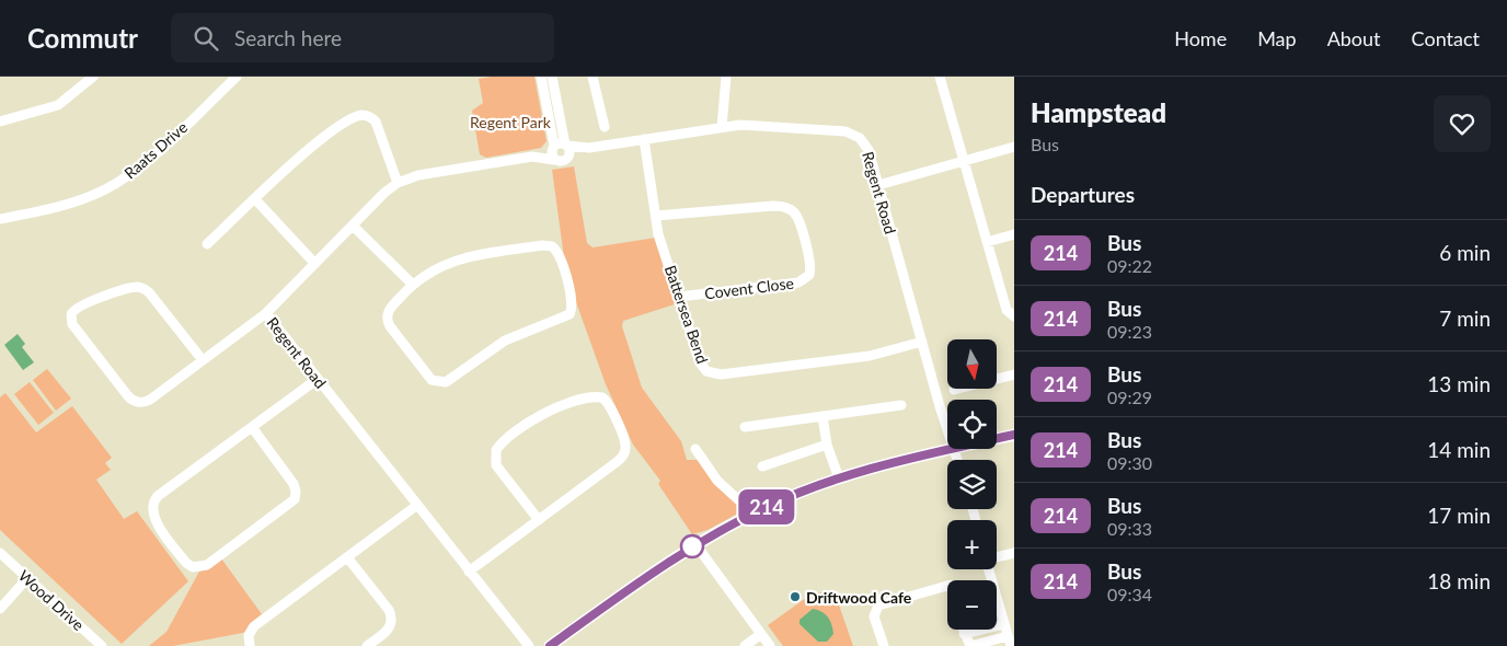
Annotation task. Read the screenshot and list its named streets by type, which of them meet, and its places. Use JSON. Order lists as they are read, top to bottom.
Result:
{
  "streets": {
    "street": [
      "Raats Drive",
      "Regent Road",
      "Covent Close",
      "Battersea Bend",
      "Wood Drive"
    ]
  },
  "crossings": [
    ["Regent Road", "Battersea Bend"],
    ["Covent Close", "Battersea Bend"]
  ],
  "parks": ["Regent Park"],
  "places": ["Driftwood Cafe"],
  "lines": ["bus line 214"],
  "north": "bottom",
  "page": {
    "header": "Commutr",
    "search": "Search here",
    "nav": [
      "Home",
      "Map",
      "About",
      "Contact"
    ],
    "on_map": "214",
    "heading": [
      ["Hampstead", "Bus"],
      "Departures"
    ],
    "list": [
      {
        "mark": "214",
        "name": "Bus",
        "note": "09:22",
        "value": "6 min"
      },
      {
        "mark": "214",
        "name": "Bus",
        "note": "09:23",
        "value": "7 min"
      },
      {
        "mark": "214",
        "name": "Bus",
        "note": "09:29",
        "value": "13 min"
      },
      {
        "mark": "214",
        "name": "Bus",
        "note": "09:30",
        "value": "14 min"
      },
      {
        "mark": "214",
        "name": "Bus",
        "note": "09:33",
        "value": "17 min"
      },
      {
        "mark": "214",
        "name": "Bus",
        "note": "09:34",
        "value": "18 min"
      }
    ],
    "map_buttons": ["+", "−"]
  }
}
